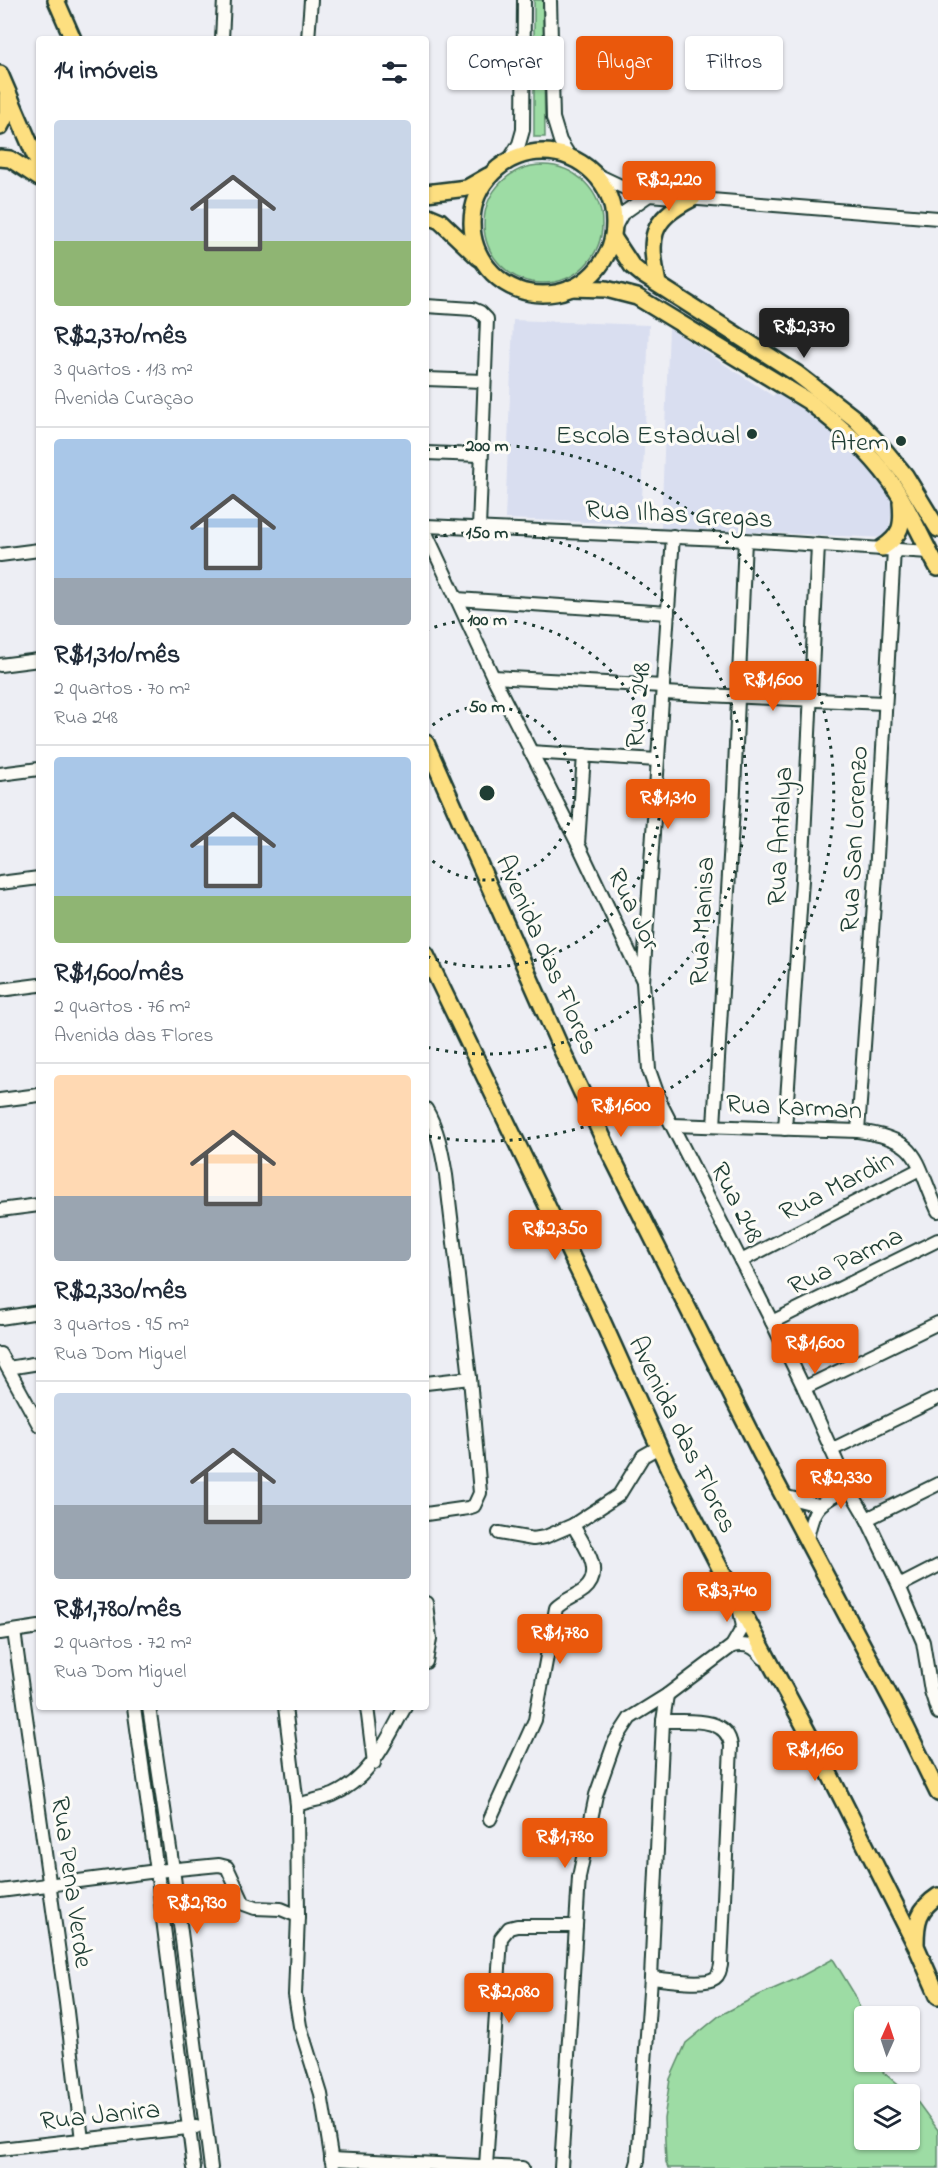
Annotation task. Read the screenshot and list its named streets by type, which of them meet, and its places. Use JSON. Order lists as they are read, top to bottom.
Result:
{
  "streets": {
    "main road": ["Avenida das Flores"],
    "street": [
      "Rua Ilhas Gregas",
      "Rua 248",
      "Rua Antalya",
      "Rua San Lorenzo",
      "Rua Jor",
      "Rua Manisa",
      "Rua Karman",
      "Rua Mardin",
      "Rua Parma",
      "Rua Pena Verde",
      "Rua Janira"
    ]
  },
  "crossings": [
    ["Rua Ilhas Gregas", "Rua 248"],
    ["Rua Ilhas Gregas", "Rua Antalya"],
    ["Rua Ilhas Gregas", "Rua San Lorenzo"],
    ["Rua Ilhas Gregas", "Rua Manisa"],
    ["Rua 248", "Rua Jor"],
    ["Rua 248", "Rua Karman"],
    ["Rua 248", "Rua Mardin"],
    ["Rua 248", "Rua Parma"],
    ["Rua Antalya", "Rua Karman"],
    ["Rua San Lorenzo", "Rua Karman"],
    ["Rua Manisa", "Rua Karman"],
    ["Rua Karman", "Rua Mardin"],
    ["Rua Pena Verde", "Rua Janira"]
  ],
  "places": ["Escola Estadual", "Atem"],
  "north": "top",
  "page": {
    "chip": ["Comprar", "Alugar", "Filtros"],
    "heading": "14 imóveis",
    "list": [
      {
        "name": "R$2,370/mês",
        "note": "3 quartos · 113 m² · Avenida Curaçao"
      },
      {
        "name": "R$1,310/mês",
        "note": "2 quartos · 70 m² · Rua 248"
      },
      {
        "name": "R$1,600/mês",
        "note": "2 quartos · 76 m² · Avenida das Flores"
      },
      {
        "name": "R$2,330/mês",
        "note": "3 quartos · 95 m² · Rua Dom Miguel"
      },
      {
        "name": "R$1,780/mês",
        "note": "2 quartos · 72 m² · Rua Dom Miguel"
      }
    ],
    "price": [
      "R$2,220",
      "R$2,370",
      "R$1,600",
      "R$1,310",
      "R$1,600",
      "R$2,350",
      "R$1,600",
      "R$2,330",
      "R$3,740",
      "R$1,780",
      "R$1,160",
      "R$1,780",
      "R$2,930",
      "R$2,080"
    ]
  },
  "rings": [
    "200 m",
    "150 m",
    "100 m",
    "50 m"
  ]
}
